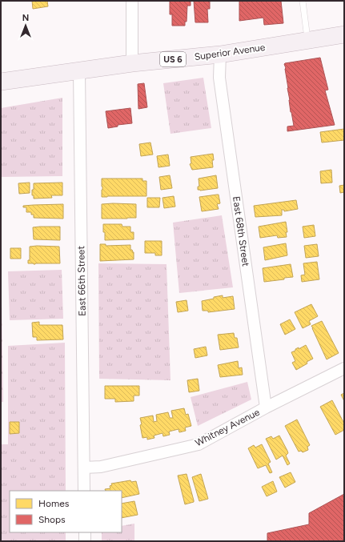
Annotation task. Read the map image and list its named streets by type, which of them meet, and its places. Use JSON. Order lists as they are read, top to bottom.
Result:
{
  "streets": {
    "main road": ["Superior Avenue", "US 6"],
    "street": ["East 68th Street", "East 66th Street", "Whitney Avenue"]
  },
  "crossings": [
    ["Superior Avenue", "East 68th Street"],
    ["Superior Avenue", "East 66th Street"],
    ["East 68th Street", "Whitney Avenue"],
    ["East 66th Street", "Whitney Avenue"]
  ],
  "legend": ["Homes", "Shops"],
  "north": "top"
}
